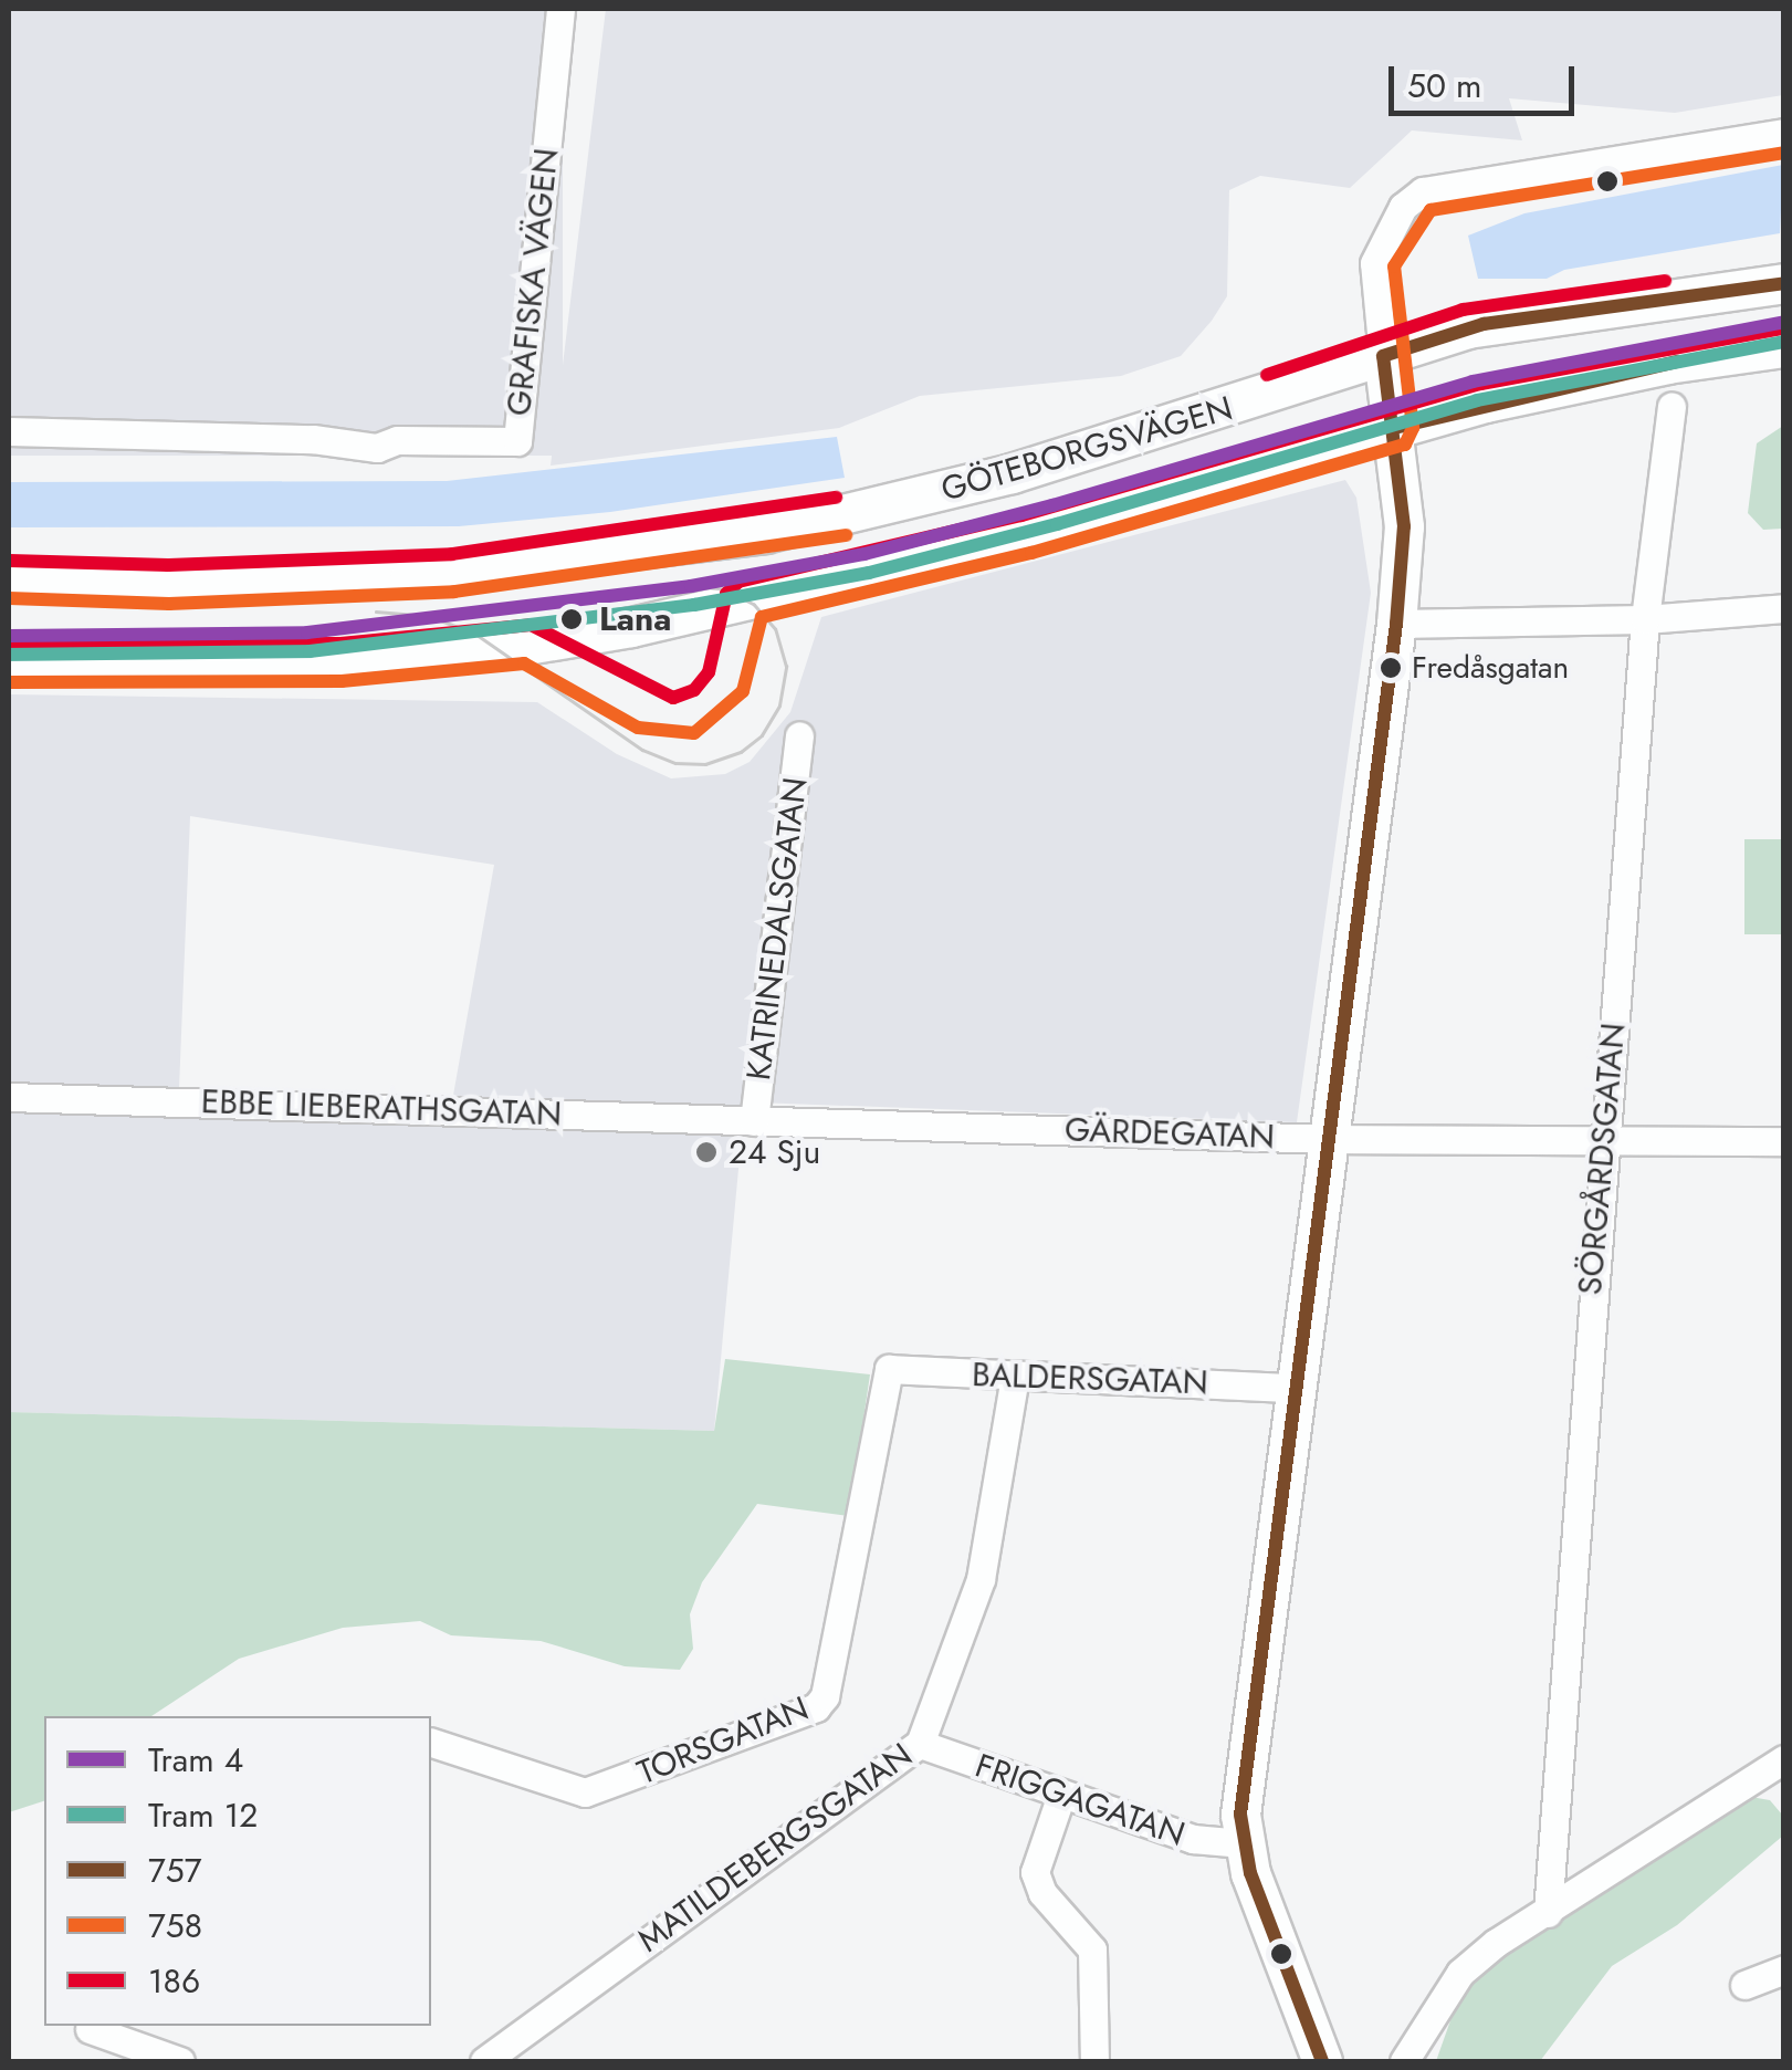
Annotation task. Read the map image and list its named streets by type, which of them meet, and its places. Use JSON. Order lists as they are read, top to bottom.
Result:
{
  "streets": {
    "main road": ["GÖTEBORGSVÄGEN"],
    "street": [
      "GRAFISKA VÄGEN",
      "KATRINEDALSGATAN",
      "EBBE LIEBERATHSGATAN",
      "GÄRDEGATAN",
      "SÖRGÅRDSGATAN",
      "BALDERSGATAN",
      "TORSGATAN",
      "FRIGGAGATAN",
      "MATILDEBERGSGATAN"
    ]
  },
  "crossings": [
    ["KATRINEDALSGATAN", "EBBE LIEBERATHSGATAN"],
    ["KATRINEDALSGATAN", "GÄRDEGATAN"],
    ["EBBE LIEBERATHSGATAN", "GÄRDEGATAN"],
    ["GÄRDEGATAN", "SÖRGÅRDSGATAN"],
    ["BALDERSGATAN", "TORSGATAN"],
    ["BALDERSGATAN", "MATILDEBERGSGATAN"],
    ["FRIGGAGATAN", "MATILDEBERGSGATAN"]
  ],
  "places": ["Lana", "Fredåsgatan", "24 Sju"],
  "lines": [
    "transit line 758",
    "transit line 186",
    "transit line 757",
    "tram line 4",
    "tram line 12"
  ],
  "legend": [
    "Tram 4",
    "Tram 12",
    "757",
    "758",
    "186"
  ],
  "scale_bar": "50 m"
}
